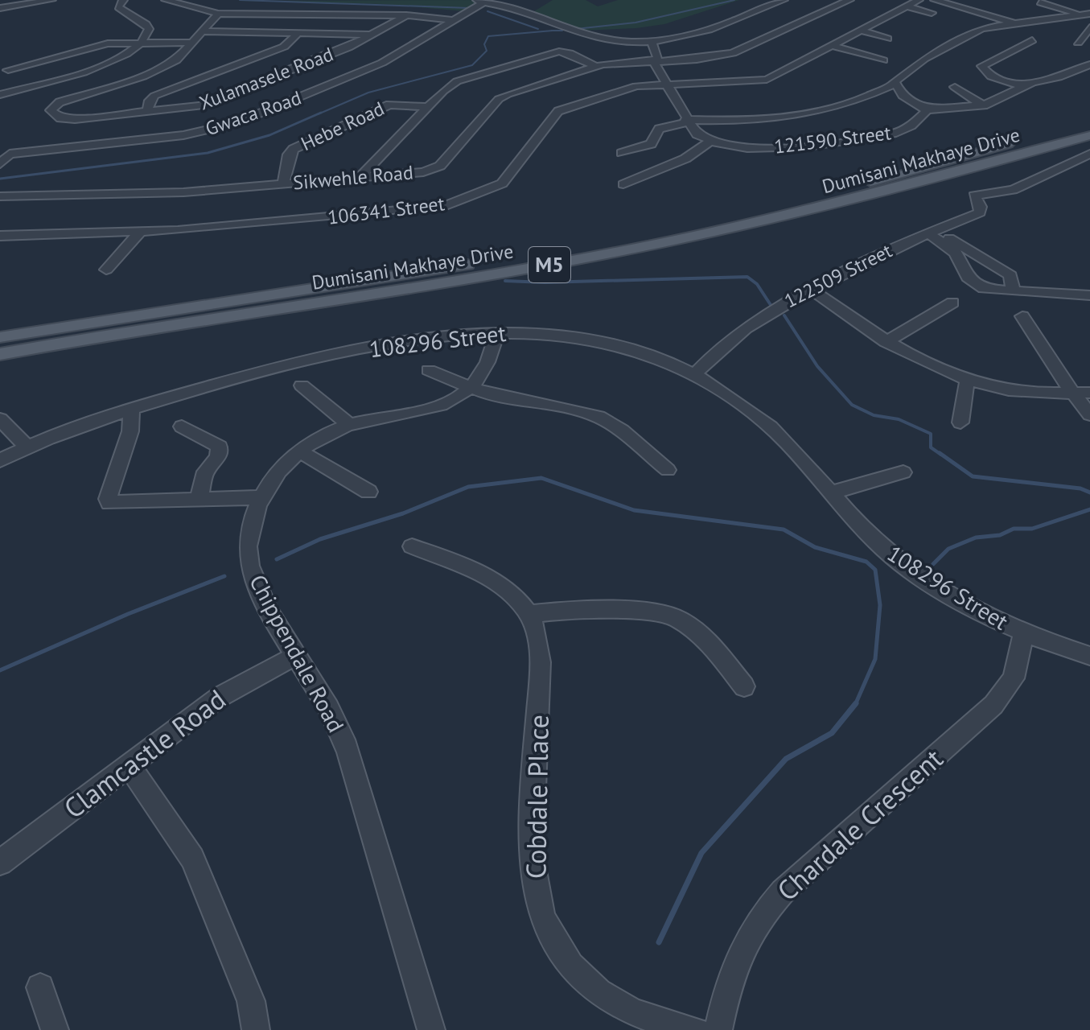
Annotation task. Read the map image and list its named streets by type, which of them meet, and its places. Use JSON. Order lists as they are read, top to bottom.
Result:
{
  "streets": {
    "main road": ["Dumisani Makhaye Drive", "M5"],
    "street": [
      "Xulamasele Road",
      "Gwaca Road",
      "Hebe Road",
      "121590 Street",
      "Sikwehle Road",
      "106341 Street",
      "122509 Street",
      "108296 Street",
      "Chippendale Road",
      "Clamcastle Road",
      "Cobdale Place",
      "Chardale Crescent"
    ]
  },
  "crossings": [
    ["Hebe Road", "Sikwehle Road"],
    ["121590 Street", "106341 Street"],
    ["122509 Street", "108296 Street"],
    ["108296 Street", "Chippendale Road"],
    ["108296 Street", "Chardale Crescent"],
    ["Chippendale Road", "Clamcastle Road"]
  ]
}
